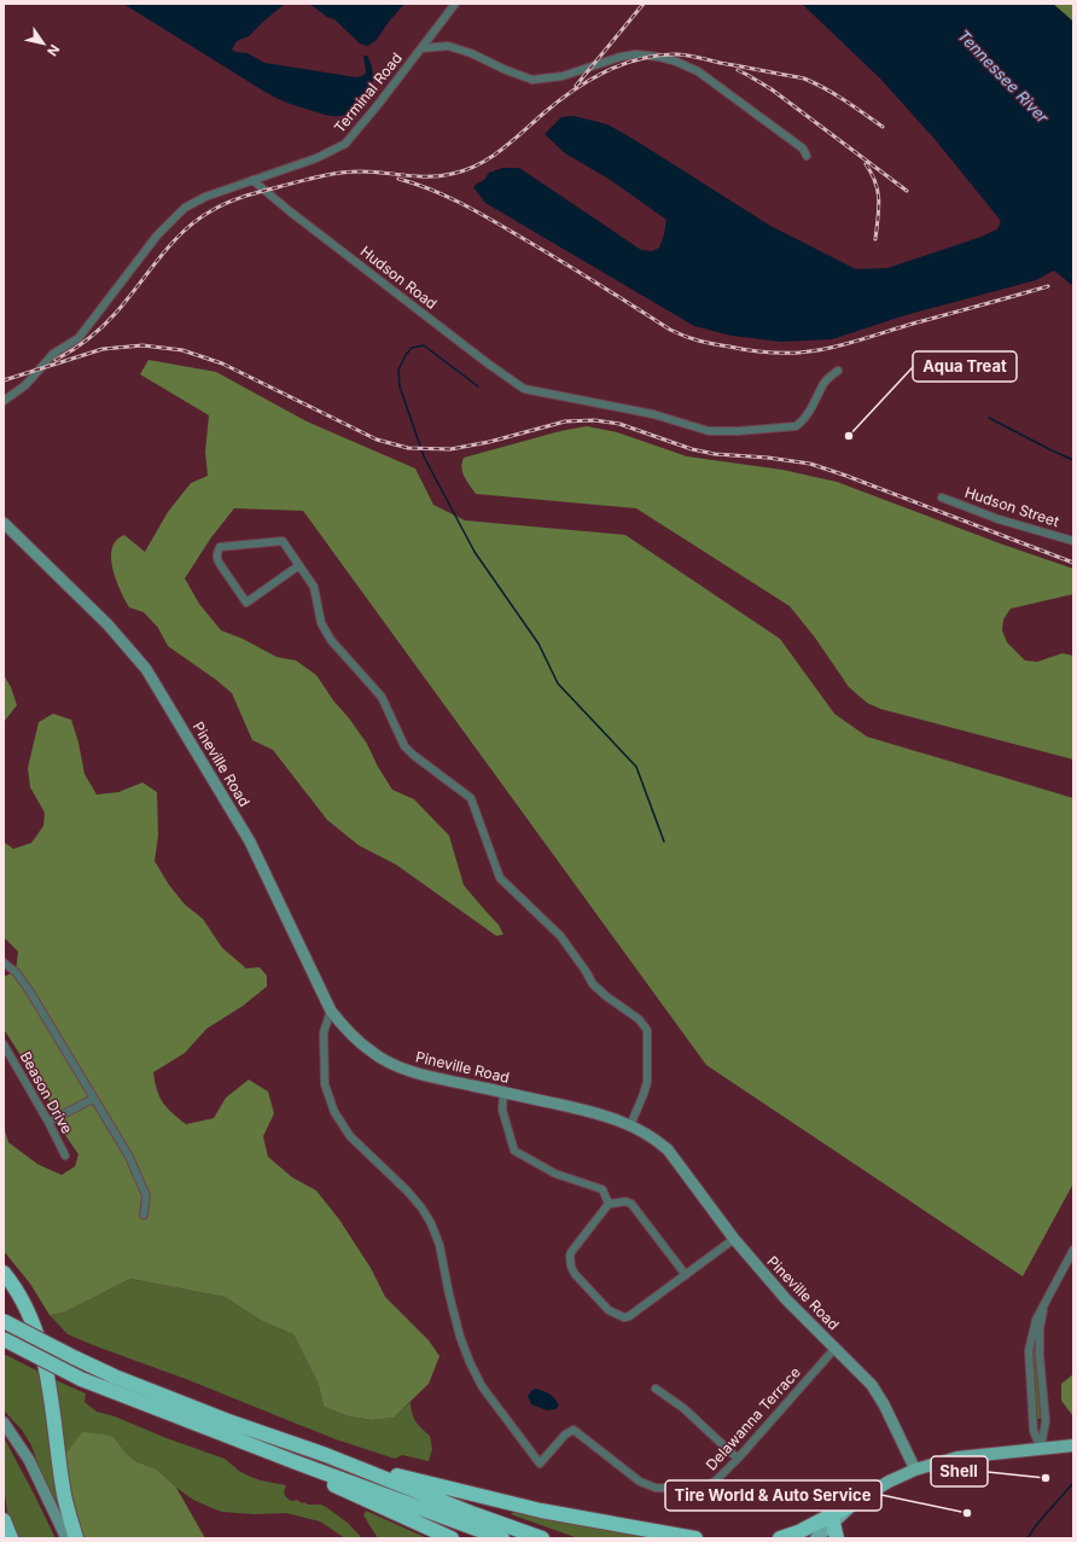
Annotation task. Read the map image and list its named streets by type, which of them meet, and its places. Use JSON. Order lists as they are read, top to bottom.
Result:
{
  "streets": {
    "main road": ["Pineville Road"],
    "street": [
      "Terminal Road",
      "Hudson Road",
      "Hudson Street",
      "Beason Drive",
      "Delawanna Terrace"
    ]
  },
  "crossings": [
    ["Terminal Road", "Hudson Road"],
    ["Pineville Road", "Delawanna Terrace"]
  ],
  "water": ["Tennessee River"],
  "places": ["Aqua Treat", "Shell", "Tire World & Auto Service"],
  "north": "bottom right"
}
